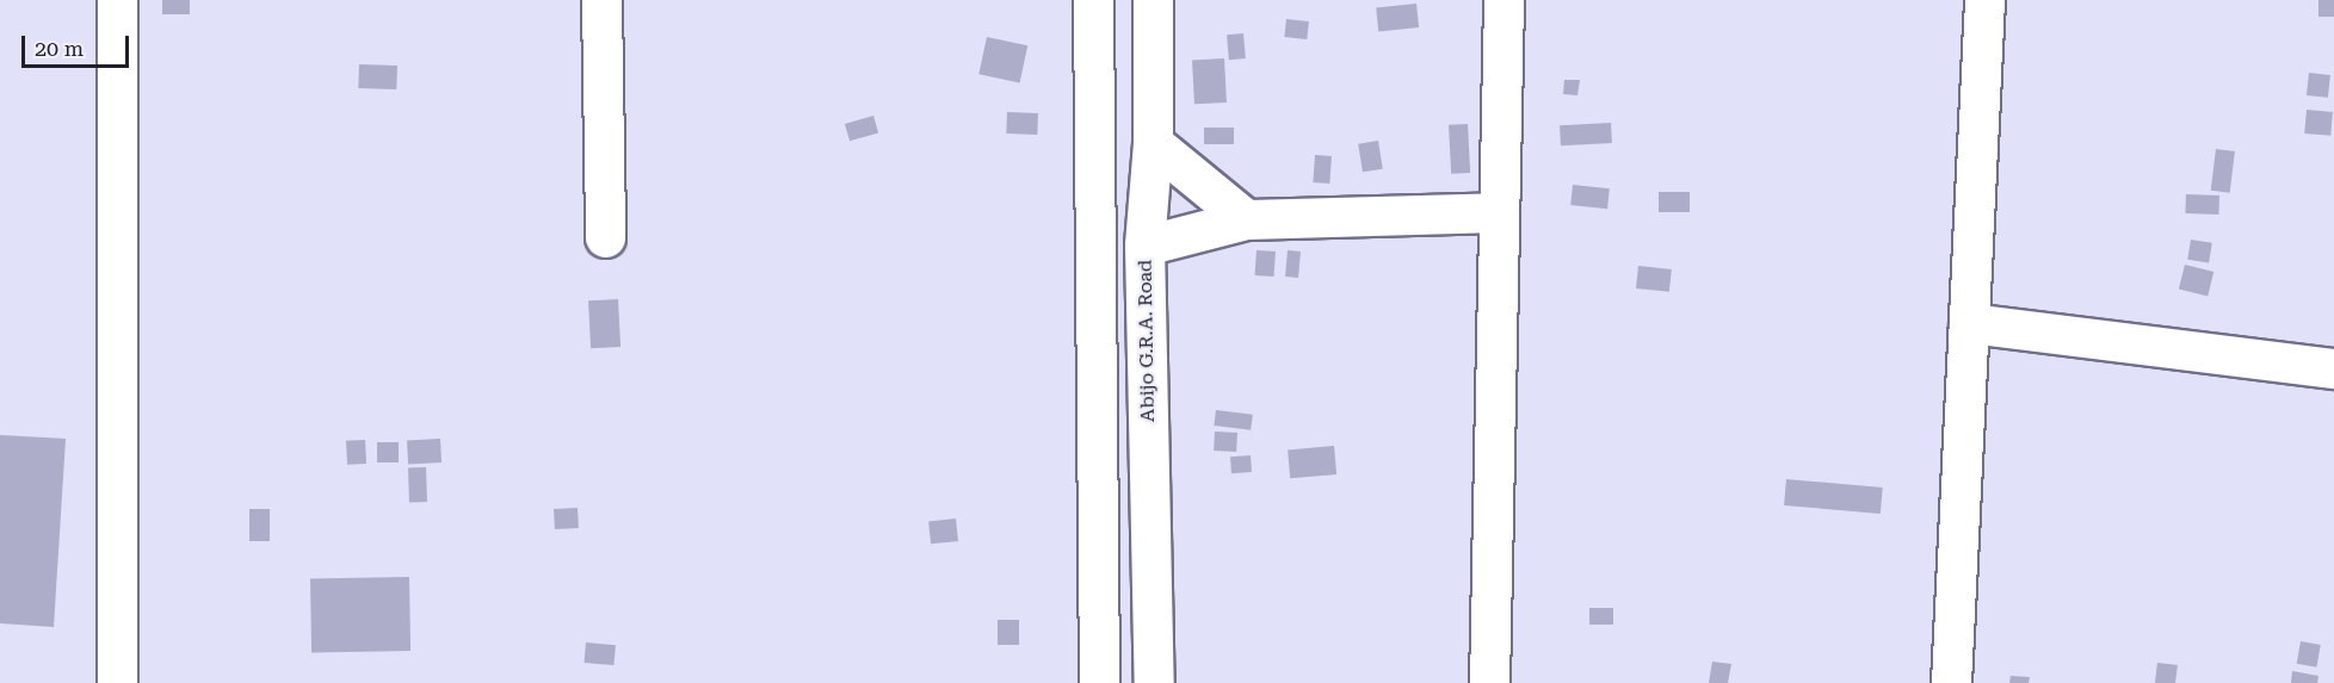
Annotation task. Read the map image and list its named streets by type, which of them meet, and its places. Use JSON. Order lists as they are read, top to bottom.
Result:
{
  "streets": {
    "street": ["Abijo G.R.A. Road"]
  },
  "scale_bar": "20 m"
}
